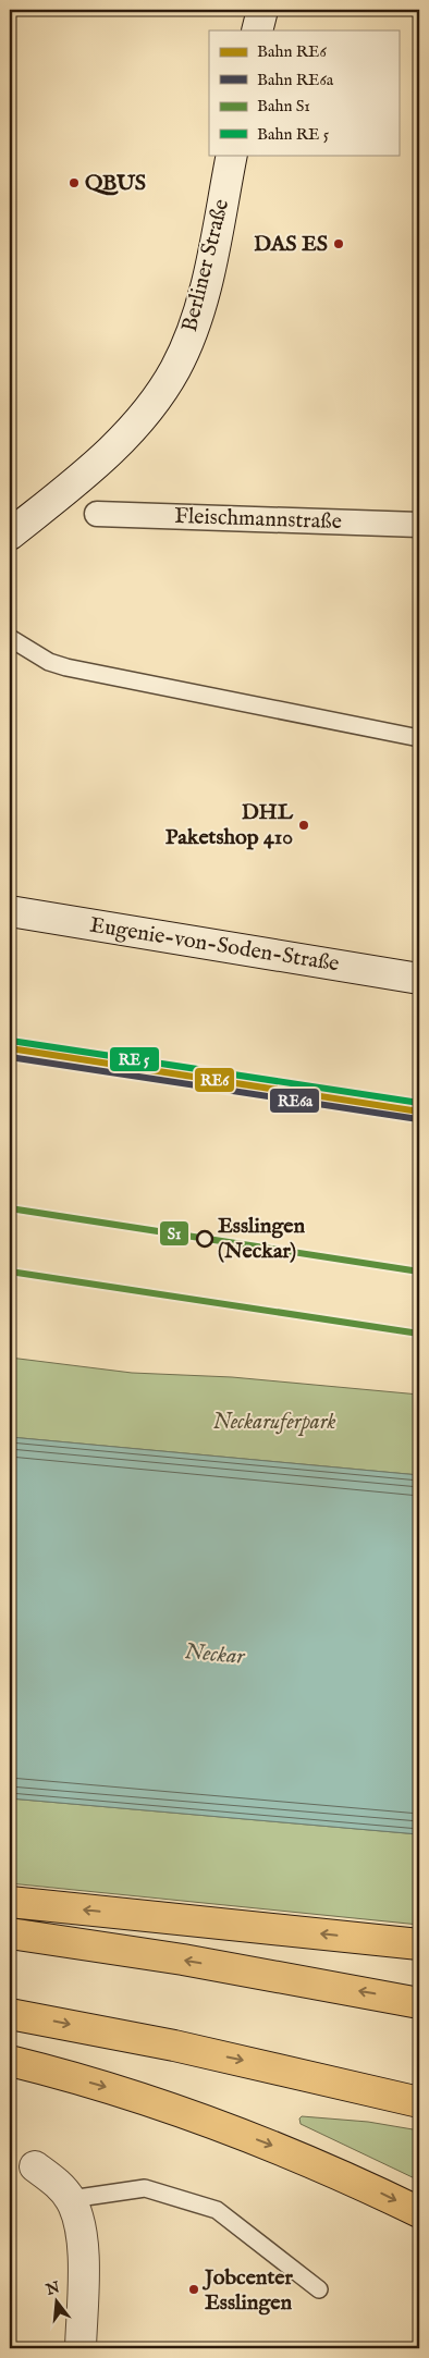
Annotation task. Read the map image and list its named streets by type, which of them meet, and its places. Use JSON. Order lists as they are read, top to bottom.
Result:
{
  "streets": {
    "main road": ["Berliner Straße", "Eugenie-von-Soden-Straße"],
    "street": ["Fleischmannstraße"]
  },
  "water": ["Neckar"],
  "parks": ["Neckaruferpark"],
  "places": [
    "QBUS",
    "DAS ES",
    "DHL Paketshop 410",
    "Esslingen (Neckar)",
    "Jobcenter Esslingen"
  ],
  "lines": ["rail line RE6", "rail line RE6a", "rail line S1"],
  "legend": [
    "Bahn RE6",
    "Bahn RE6a",
    "Bahn S1",
    "Bahn RE 5"
  ],
  "north": "top"
}
